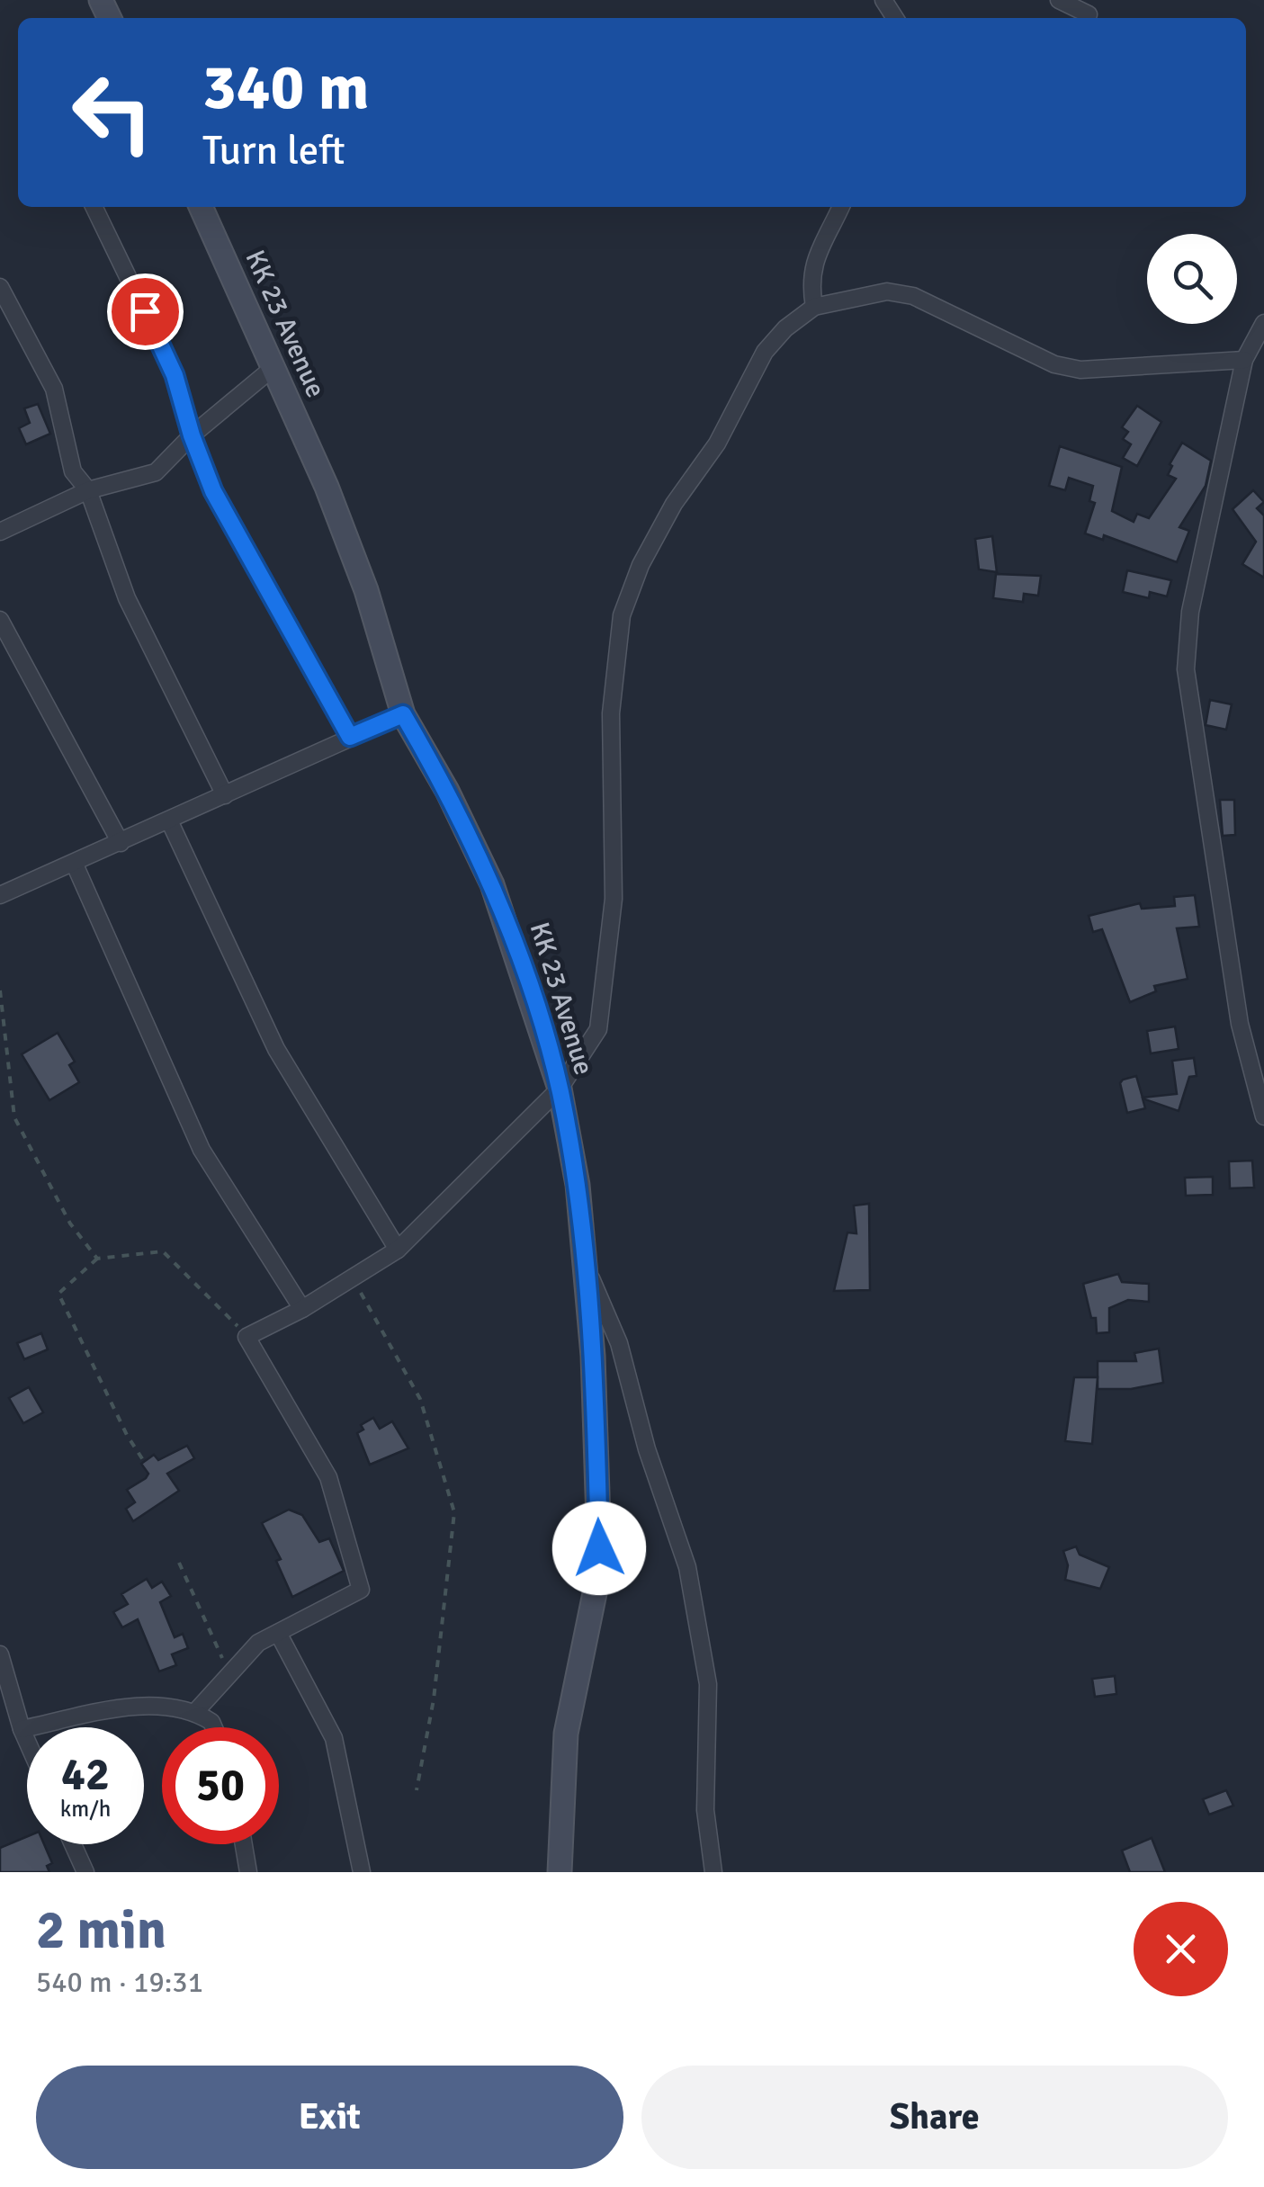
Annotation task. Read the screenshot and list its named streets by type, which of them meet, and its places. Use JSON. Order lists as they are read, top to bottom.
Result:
{
  "streets": {
    "main road": ["KK 23 Avenue"]
  },
  "page": {
    "turn": ["340 m", "Turn left"],
    "speed": "42 km/h",
    "limit": "50",
    "heading": ["2 min", "540 m · 19:31"],
    "buttons": ["Exit", "Share"]
  }
}
